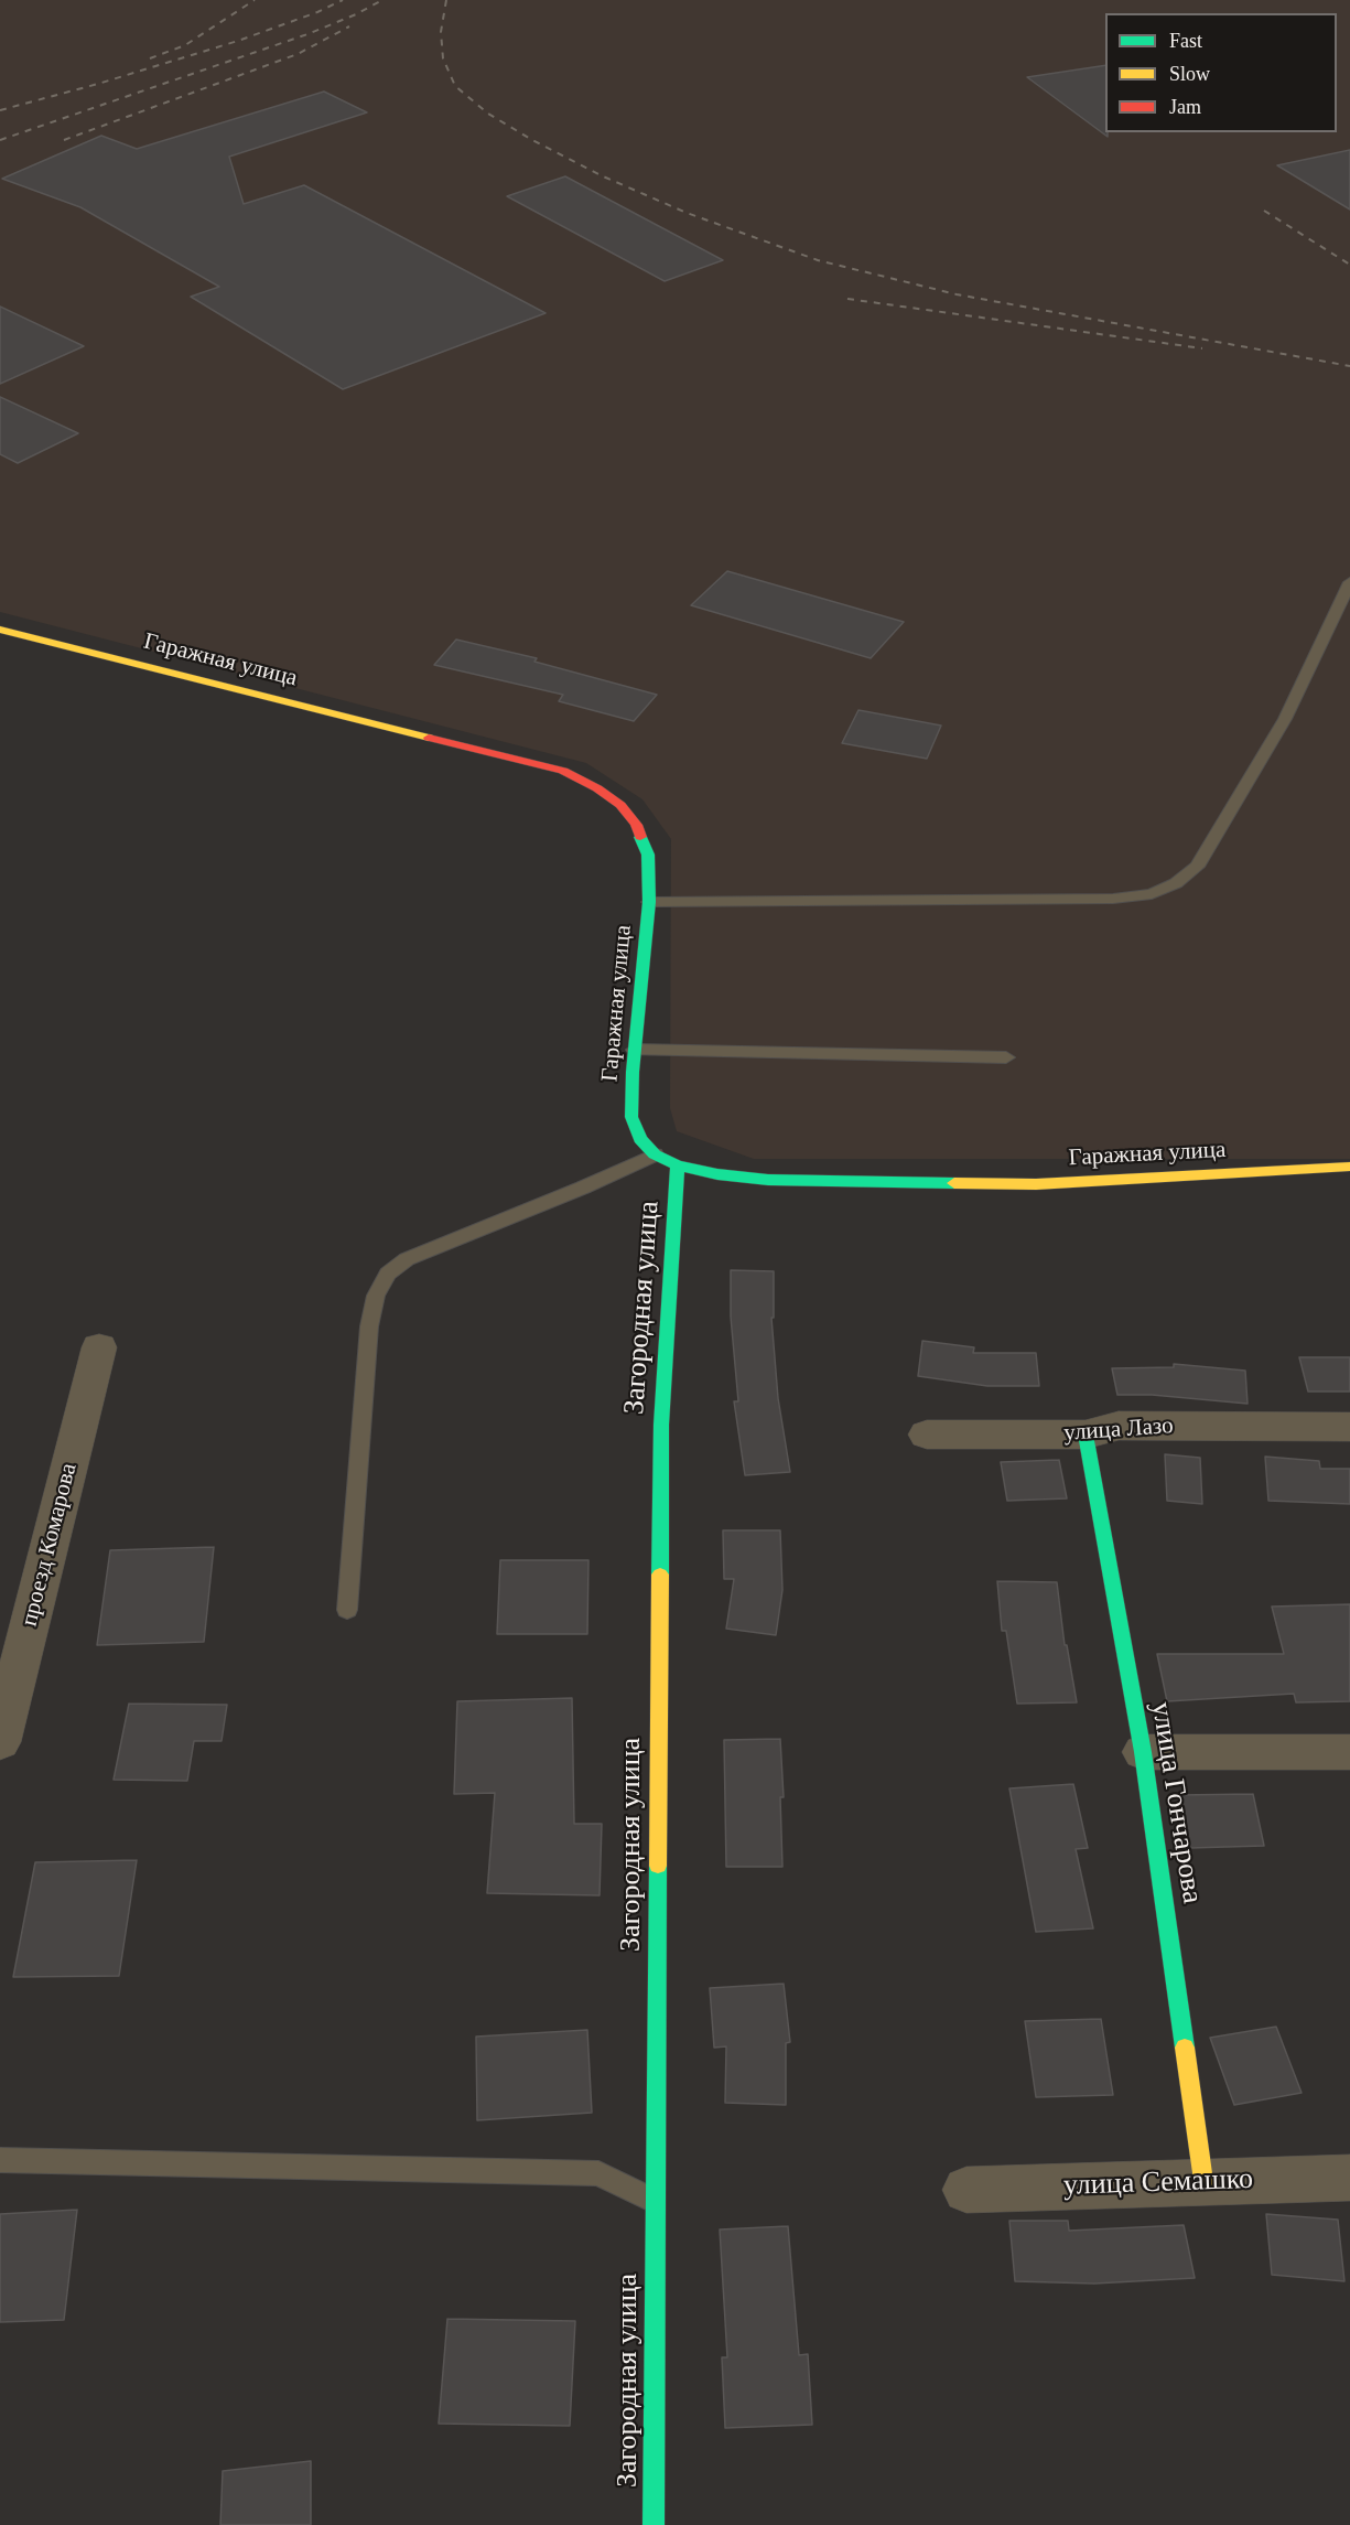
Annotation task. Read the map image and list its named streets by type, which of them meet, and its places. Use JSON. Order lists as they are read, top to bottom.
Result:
{
  "streets": {
    "street": [
      "Гаражная улица",
      "Загородная улица",
      "улица Лазо",
      "проезд Комарова",
      "улица Гончарова",
      "улица Семашко"
    ]
  },
  "crossings": [
    ["Гаражная улица", "Загородная улица"],
    ["улица Лазо", "улица Гончарова"],
    ["улица Гончарова", "улица Семашко"]
  ],
  "legend": ["Fast", "Slow", "Jam"]
}
